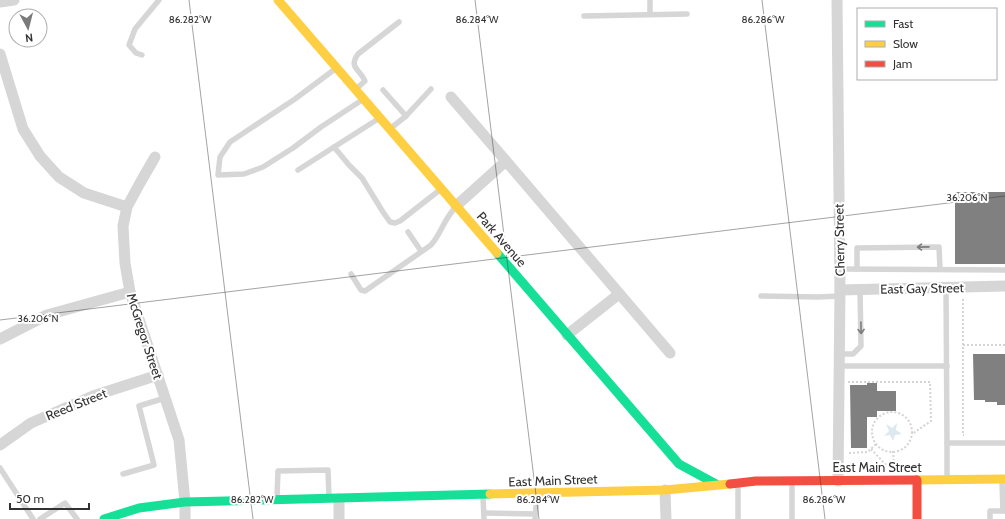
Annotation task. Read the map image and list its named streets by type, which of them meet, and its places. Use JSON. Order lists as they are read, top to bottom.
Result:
{
  "streets": {
    "main road": ["Park Avenue", "East Main Street"],
    "street": [
      "Cherry Street",
      "East Gay Street",
      "McGregor Street",
      "Reed Street"
    ]
  },
  "crossings": [
    ["Park Avenue", "East Main Street"],
    ["Cherry Street", "East Gay Street"],
    ["Cherry Street", "East Main Street"],
    ["McGregor Street", "Reed Street"],
    ["McGregor Street", "East Main Street"]
  ],
  "legend": ["Fast", "Slow", "Jam"],
  "scale_bar": "50 m",
  "north": "bottom",
  "coordinates": [
    "86.282°W",
    "86.284°W",
    "86.286°W",
    "36.206°N"
  ]
}
